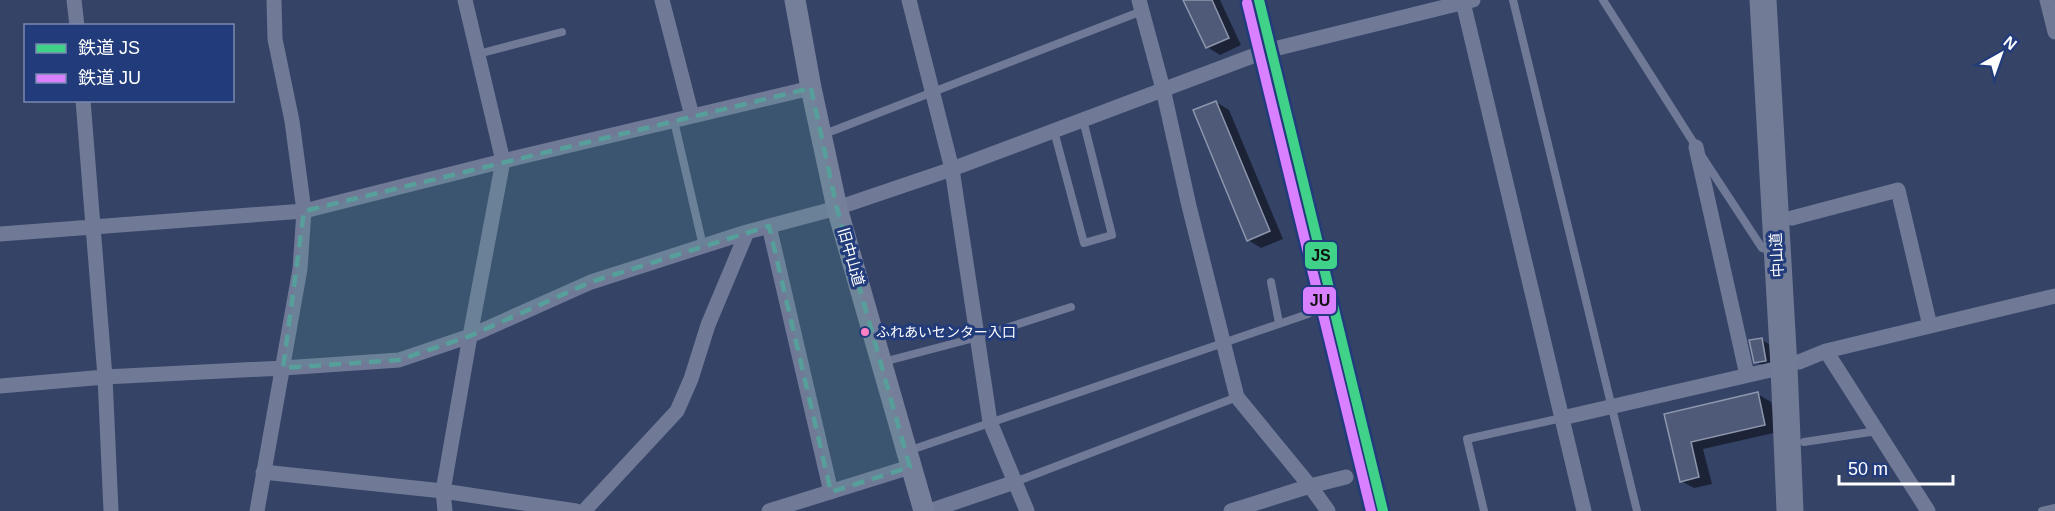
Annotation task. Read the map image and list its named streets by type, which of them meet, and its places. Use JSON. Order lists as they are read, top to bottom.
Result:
{
  "streets": {
    "highway": ["中山道"],
    "main road": ["旧中山道"]
  },
  "places": ["ふれあいセンター入口"],
  "lines": ["rail line JS", "rail line JU"],
  "legend": ["鉄道 JS", "鉄道 JU"],
  "scale_bar": "50 m",
  "north": "top right"
}
